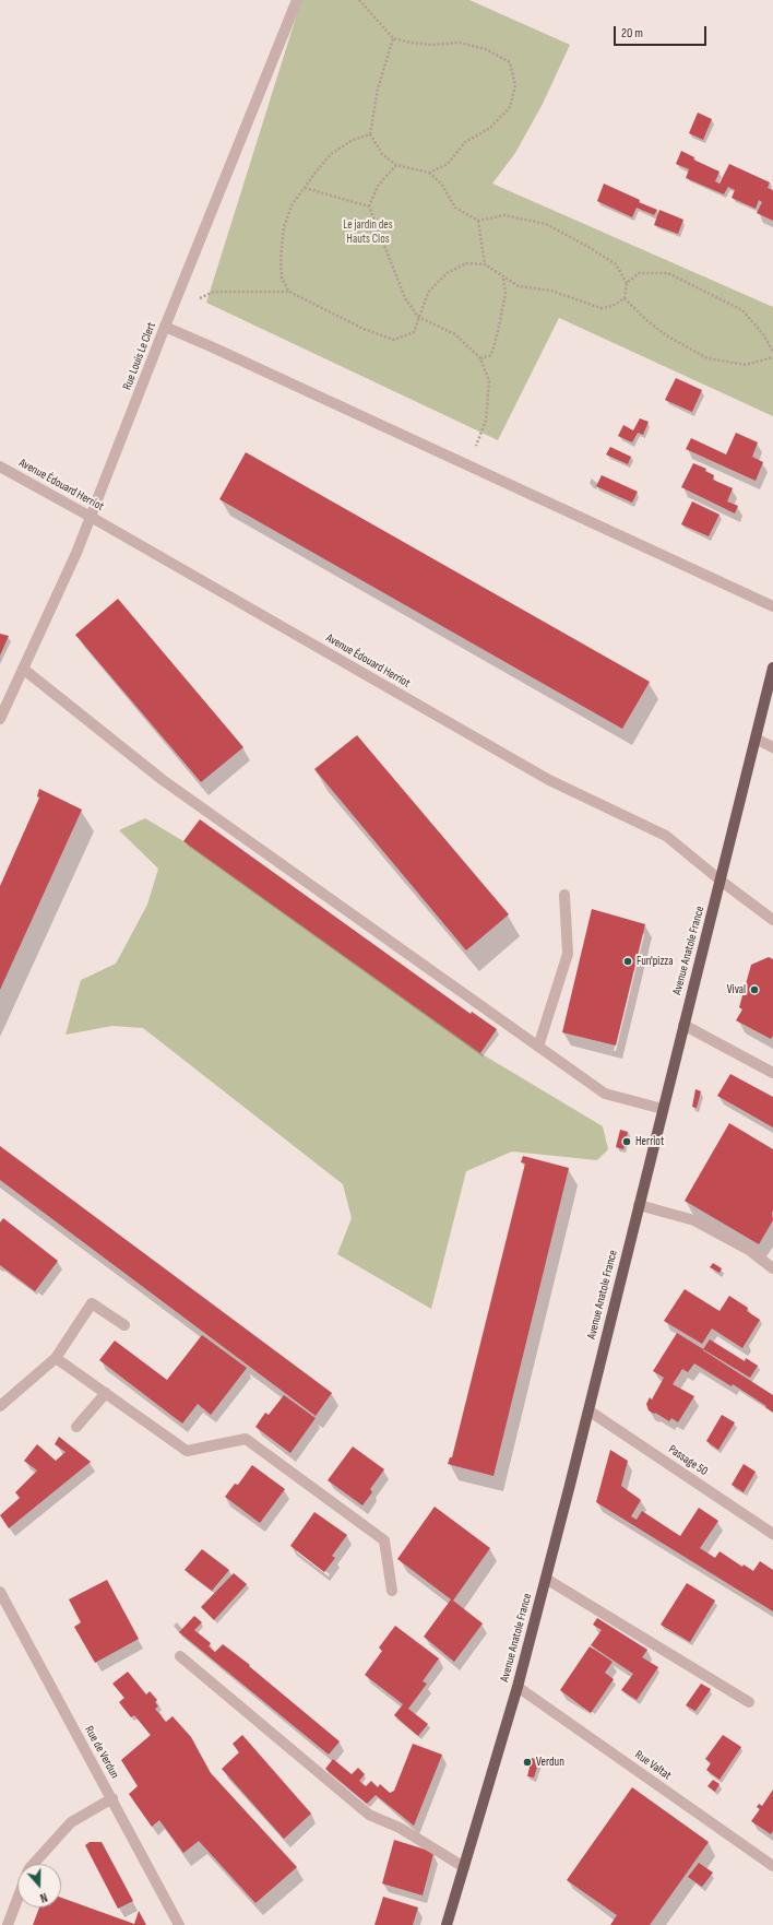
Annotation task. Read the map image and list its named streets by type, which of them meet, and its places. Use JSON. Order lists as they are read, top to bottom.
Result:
{
  "streets": {
    "main road": ["Avenue Anatole France"],
    "street": [
      "Rue Louis Le Clert",
      "Avenue Édouard Herriot",
      "Passage 50",
      "Rue de Verdun",
      "Rue Valtat"
    ]
  },
  "crossings": [
    ["Rue Louis Le Clert", "Avenue Édouard Herriot"],
    ["Avenue Édouard Herriot", "Avenue Anatole France"],
    ["Avenue Anatole France", "Passage 50"],
    ["Avenue Anatole France", "Rue Valtat"]
  ],
  "parks": ["Le jardin des Hauts Clos"],
  "places": [
    "Fun'pizza",
    "Vival",
    "Herriot",
    "Verdun"
  ],
  "scale_bar": "20 m",
  "north": "bottom"
}
